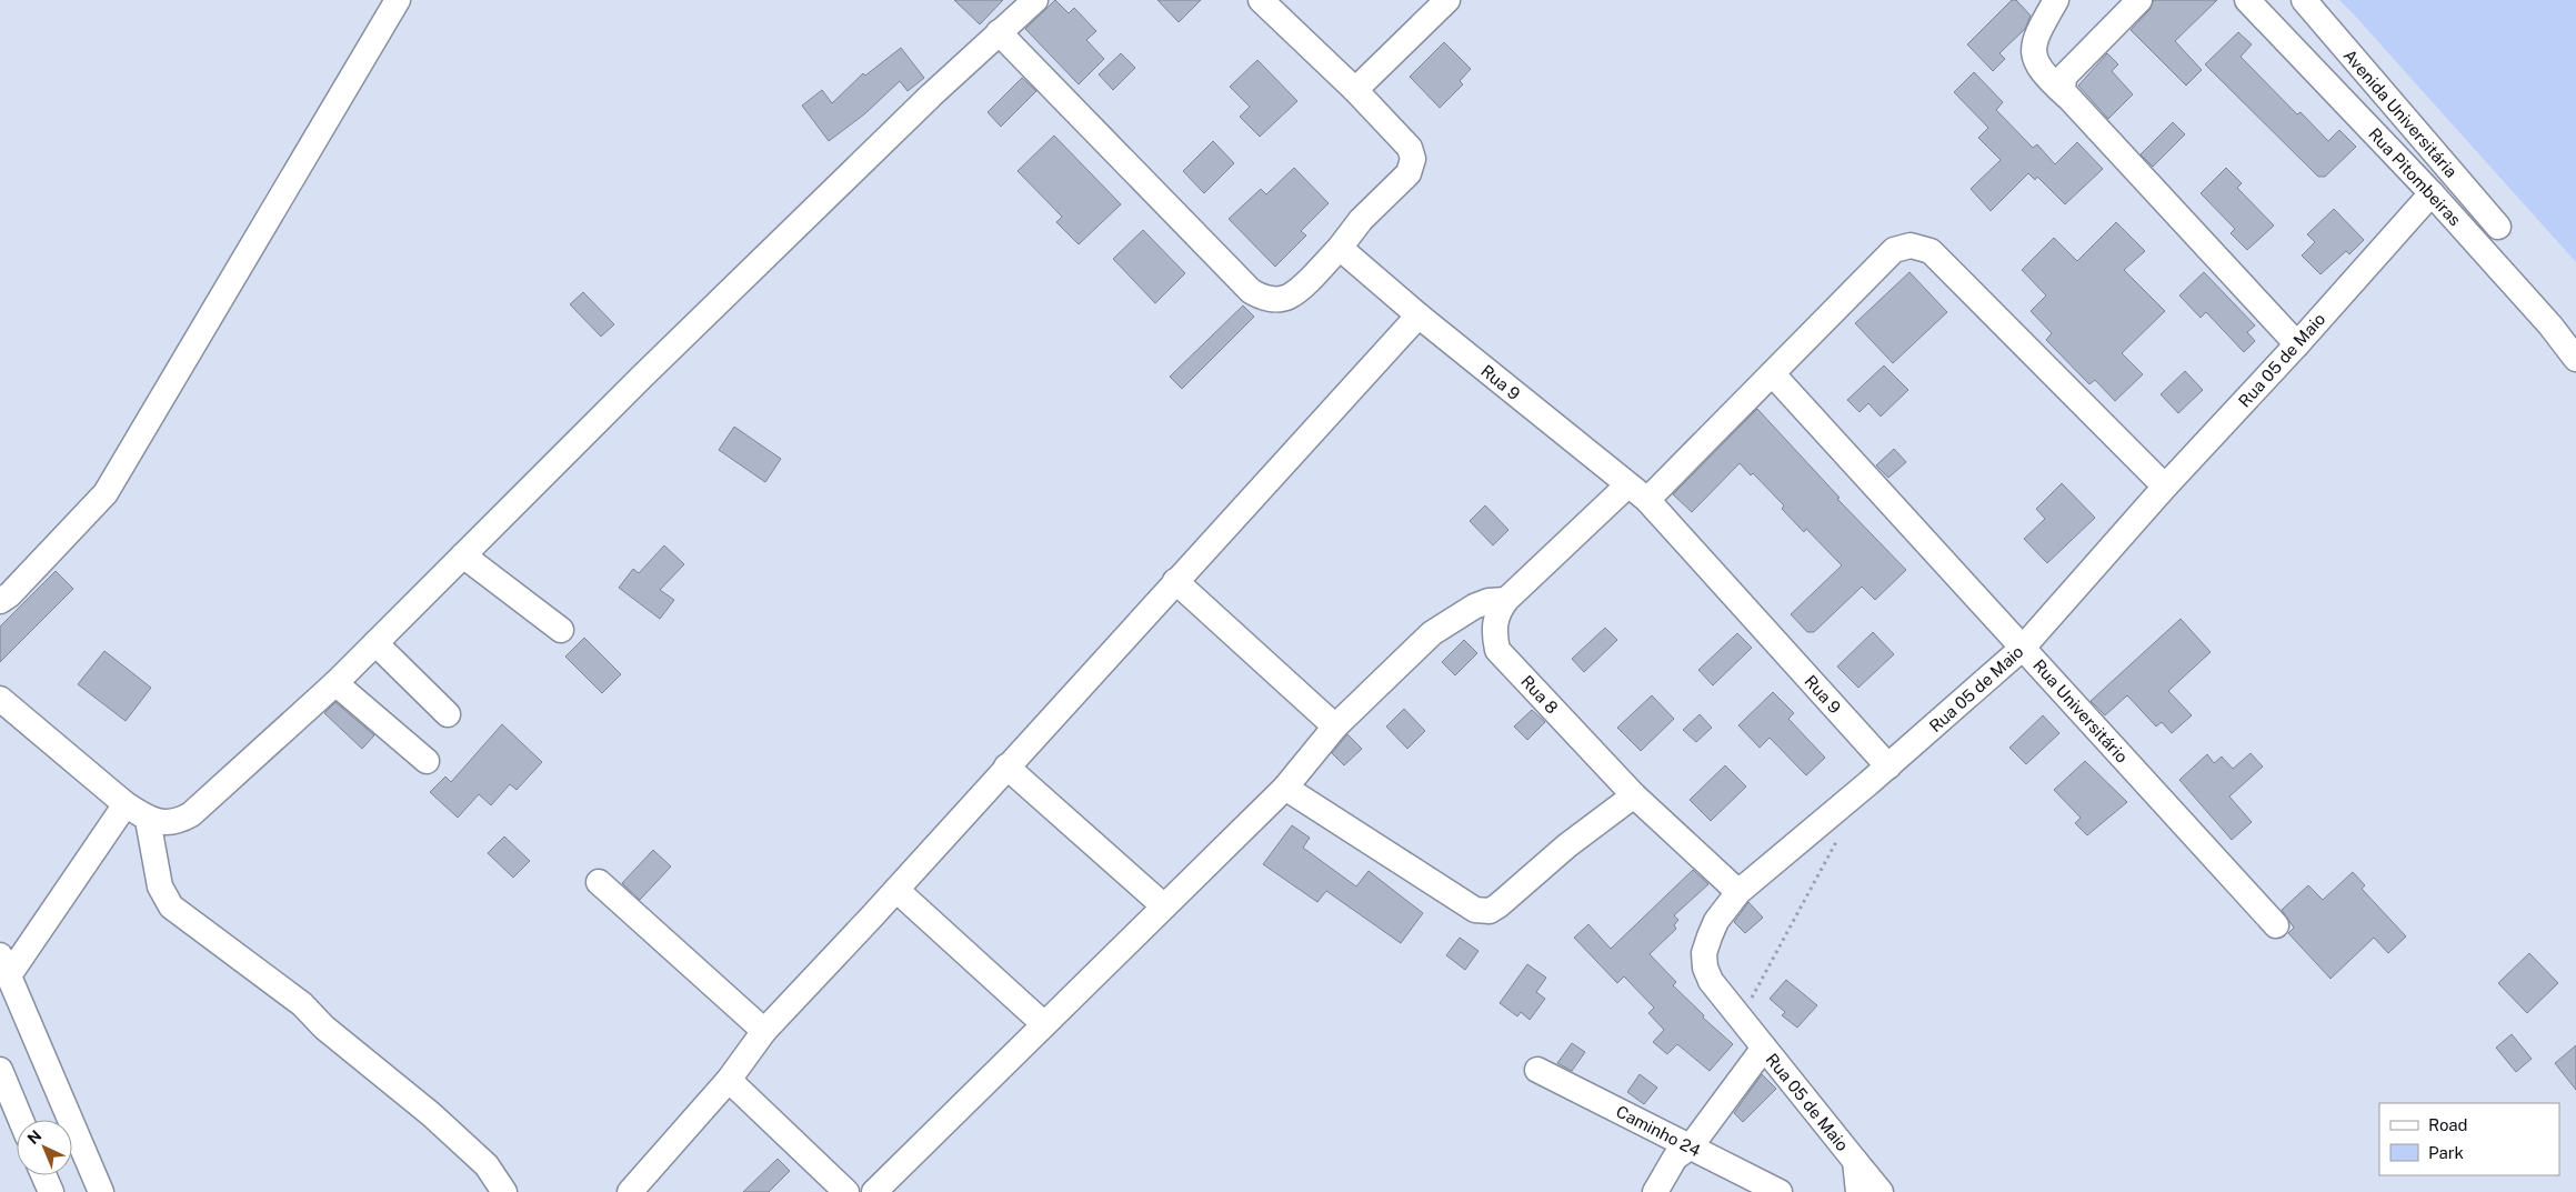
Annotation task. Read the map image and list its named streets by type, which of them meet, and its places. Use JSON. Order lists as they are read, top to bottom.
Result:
{
  "streets": {
    "street": [
      "Avenida Universitária",
      "Rua Pitombeiras",
      "Rua 05 de Maio",
      "Rua 9",
      "Rua 8",
      "Rua Universitário",
      "Caminho 24"
    ]
  },
  "crossings": [
    ["Rua Pitombeiras", "Rua 05 de Maio"],
    ["Rua 05 de Maio", "Rua 9"],
    ["Rua 05 de Maio", "Rua 8"],
    ["Rua 05 de Maio", "Rua Universitário"]
  ],
  "legend": ["Road", "Park"],
  "north": "top left"
}
